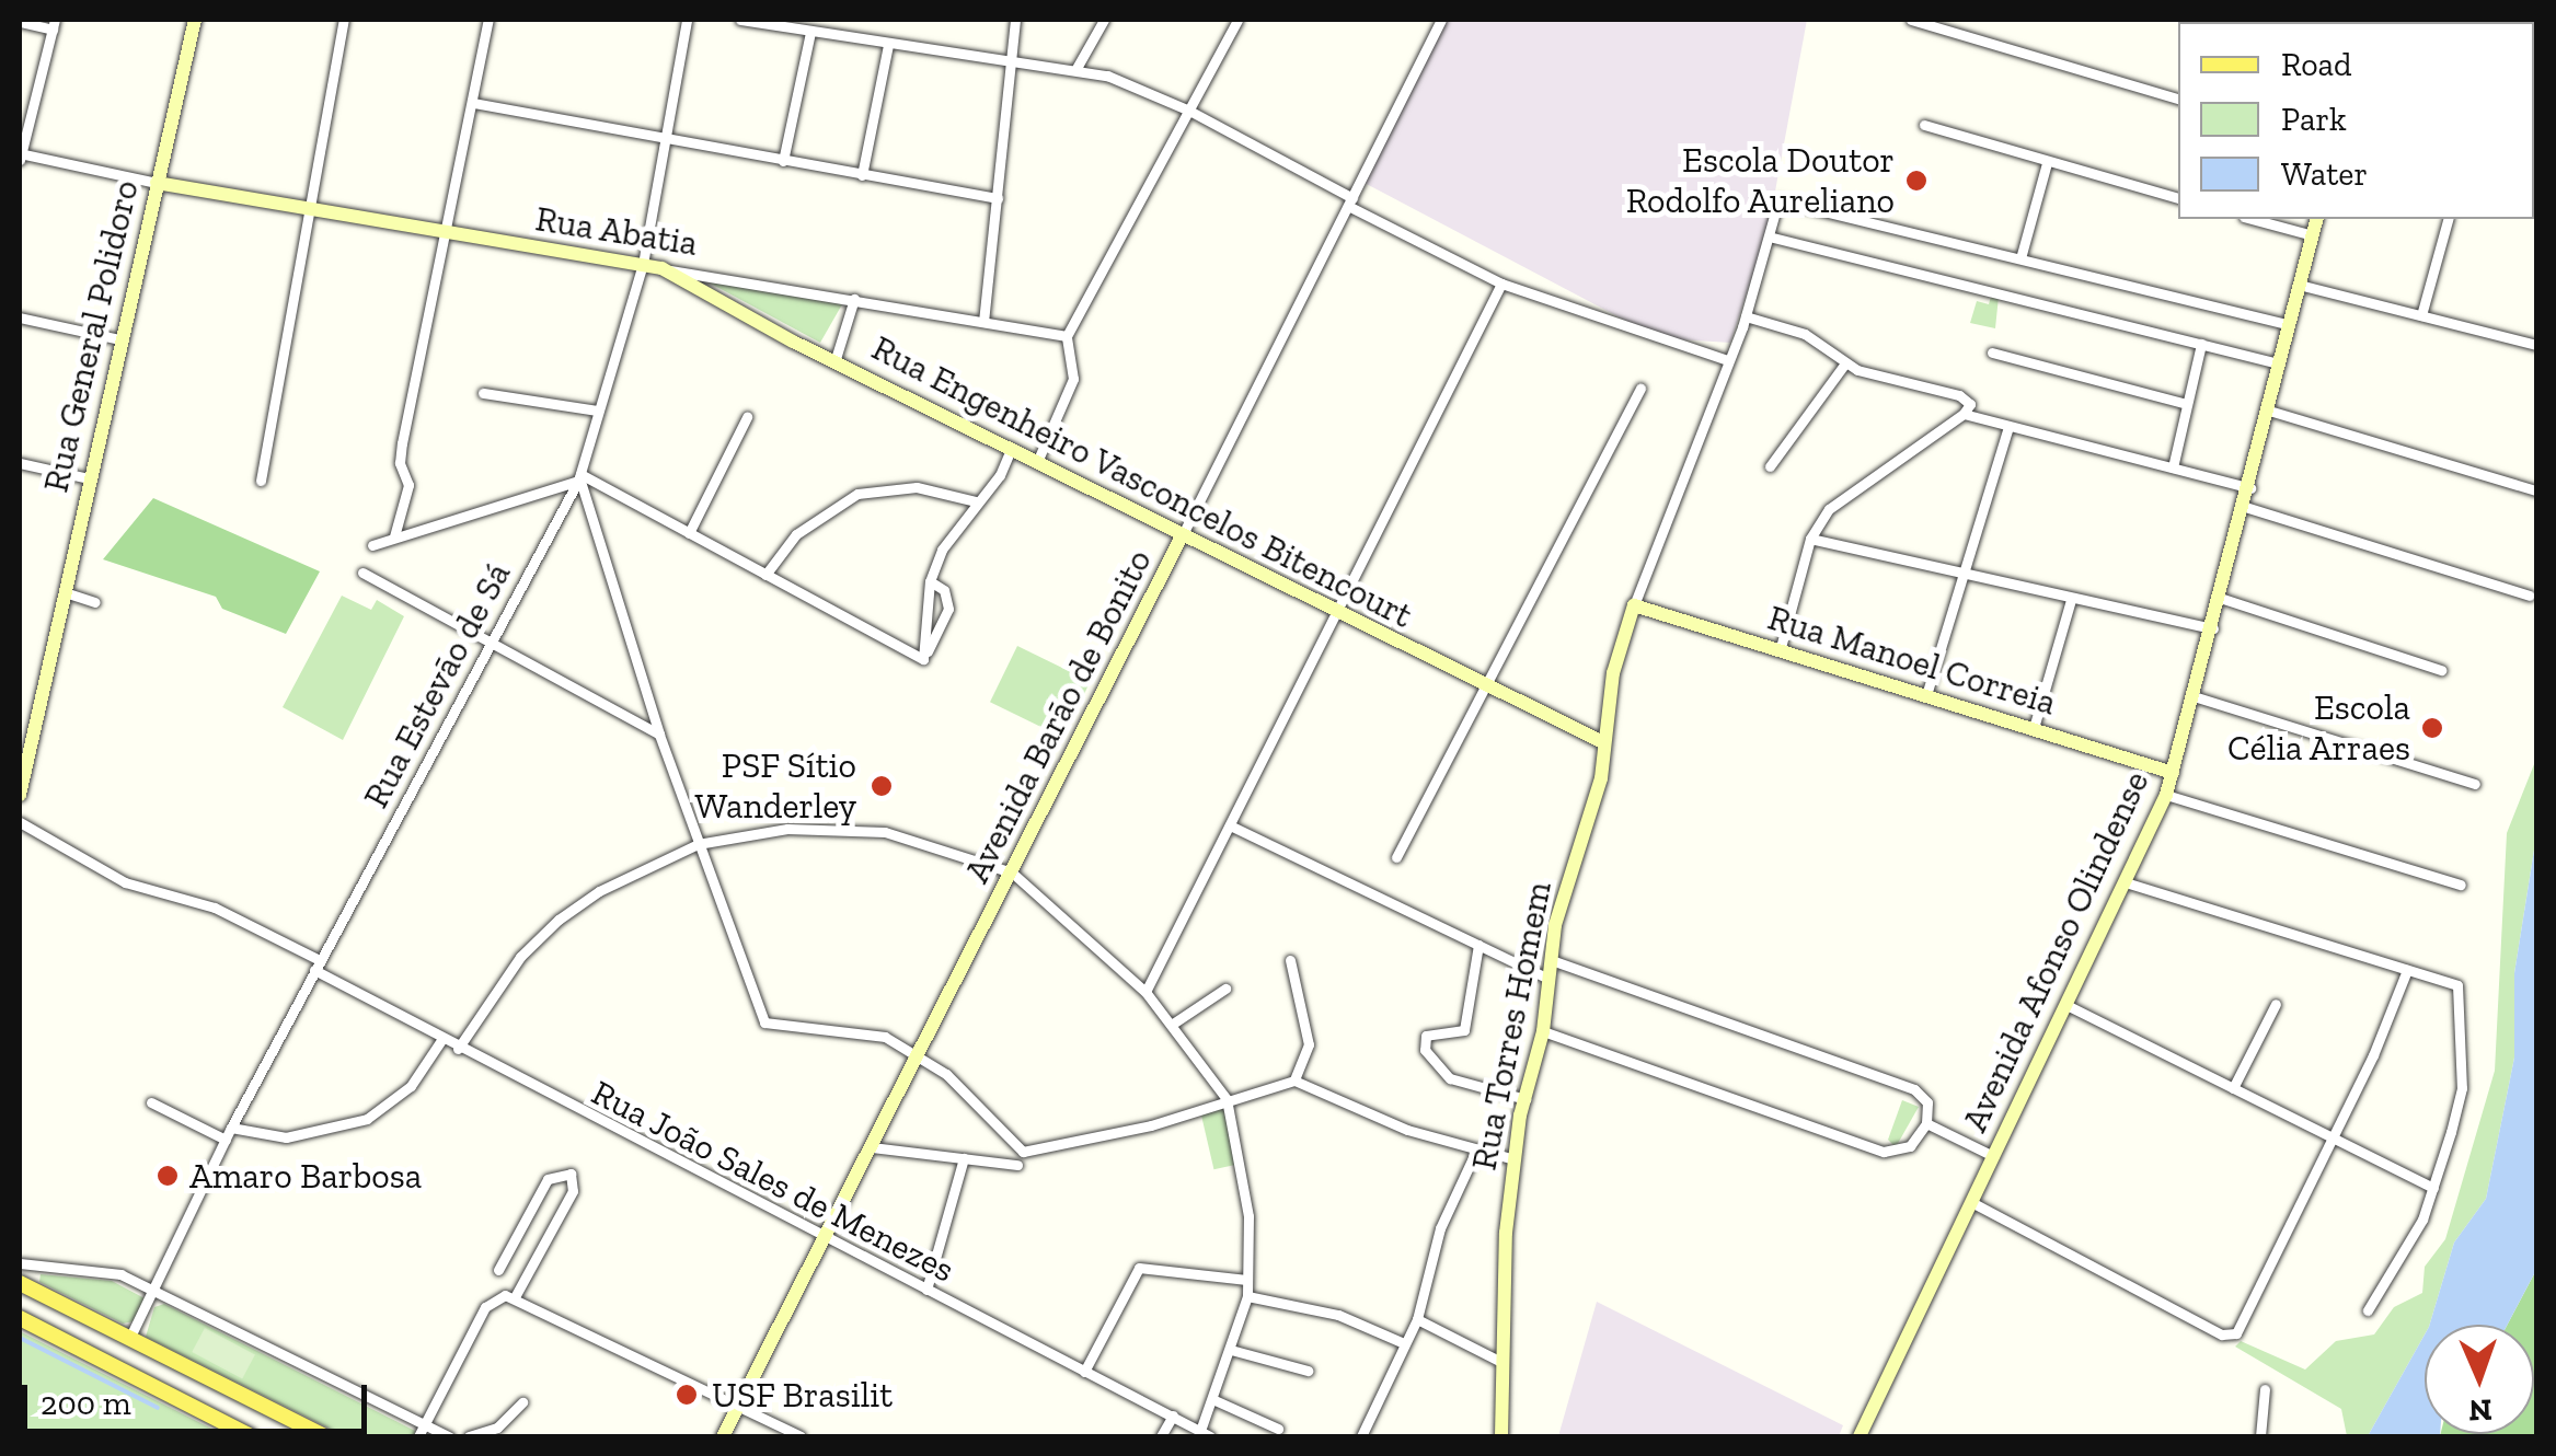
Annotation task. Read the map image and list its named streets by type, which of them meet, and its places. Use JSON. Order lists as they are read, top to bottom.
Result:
{
  "streets": {
    "street": [
      "Rua Abatia",
      "Rua General Polidoro",
      "Rua Engenheiro Vasconcelos Bitencourt",
      "Rua Manoel Correia",
      "Rua Estevão de Sá",
      "Avenida Barão de Bonito",
      "Avenida Afonso Olindense",
      "Rua Torres Homem",
      "Rua João Sales de Menezes"
    ]
  },
  "crossings": [
    ["Rua Abatia", "Rua General Polidoro"],
    ["Rua Abatia", "Rua Engenheiro Vasconcelos Bitencourt"],
    ["Rua Abatia", "Rua Estevão de Sá"],
    ["Rua Engenheiro Vasconcelos Bitencourt", "Avenida Barão de Bonito"],
    ["Rua Engenheiro Vasconcelos Bitencourt", "Rua Torres Homem"],
    ["Rua Manoel Correia", "Avenida Afonso Olindense"],
    ["Rua Manoel Correia", "Rua Torres Homem"],
    ["Rua Estevão de Sá", "Rua João Sales de Menezes"],
    ["Avenida Barão de Bonito", "Rua João Sales de Menezes"]
  ],
  "places": [
    "Escola Doutor Rodolfo Aureliano",
    "Escola Célia Arraes",
    "PSF Sítio Wanderley",
    "Amaro Barbosa",
    "USF Brasilit"
  ],
  "legend": ["Road", "Park", "Water"],
  "scale_bar": "200 m",
  "north": "bottom"
}
